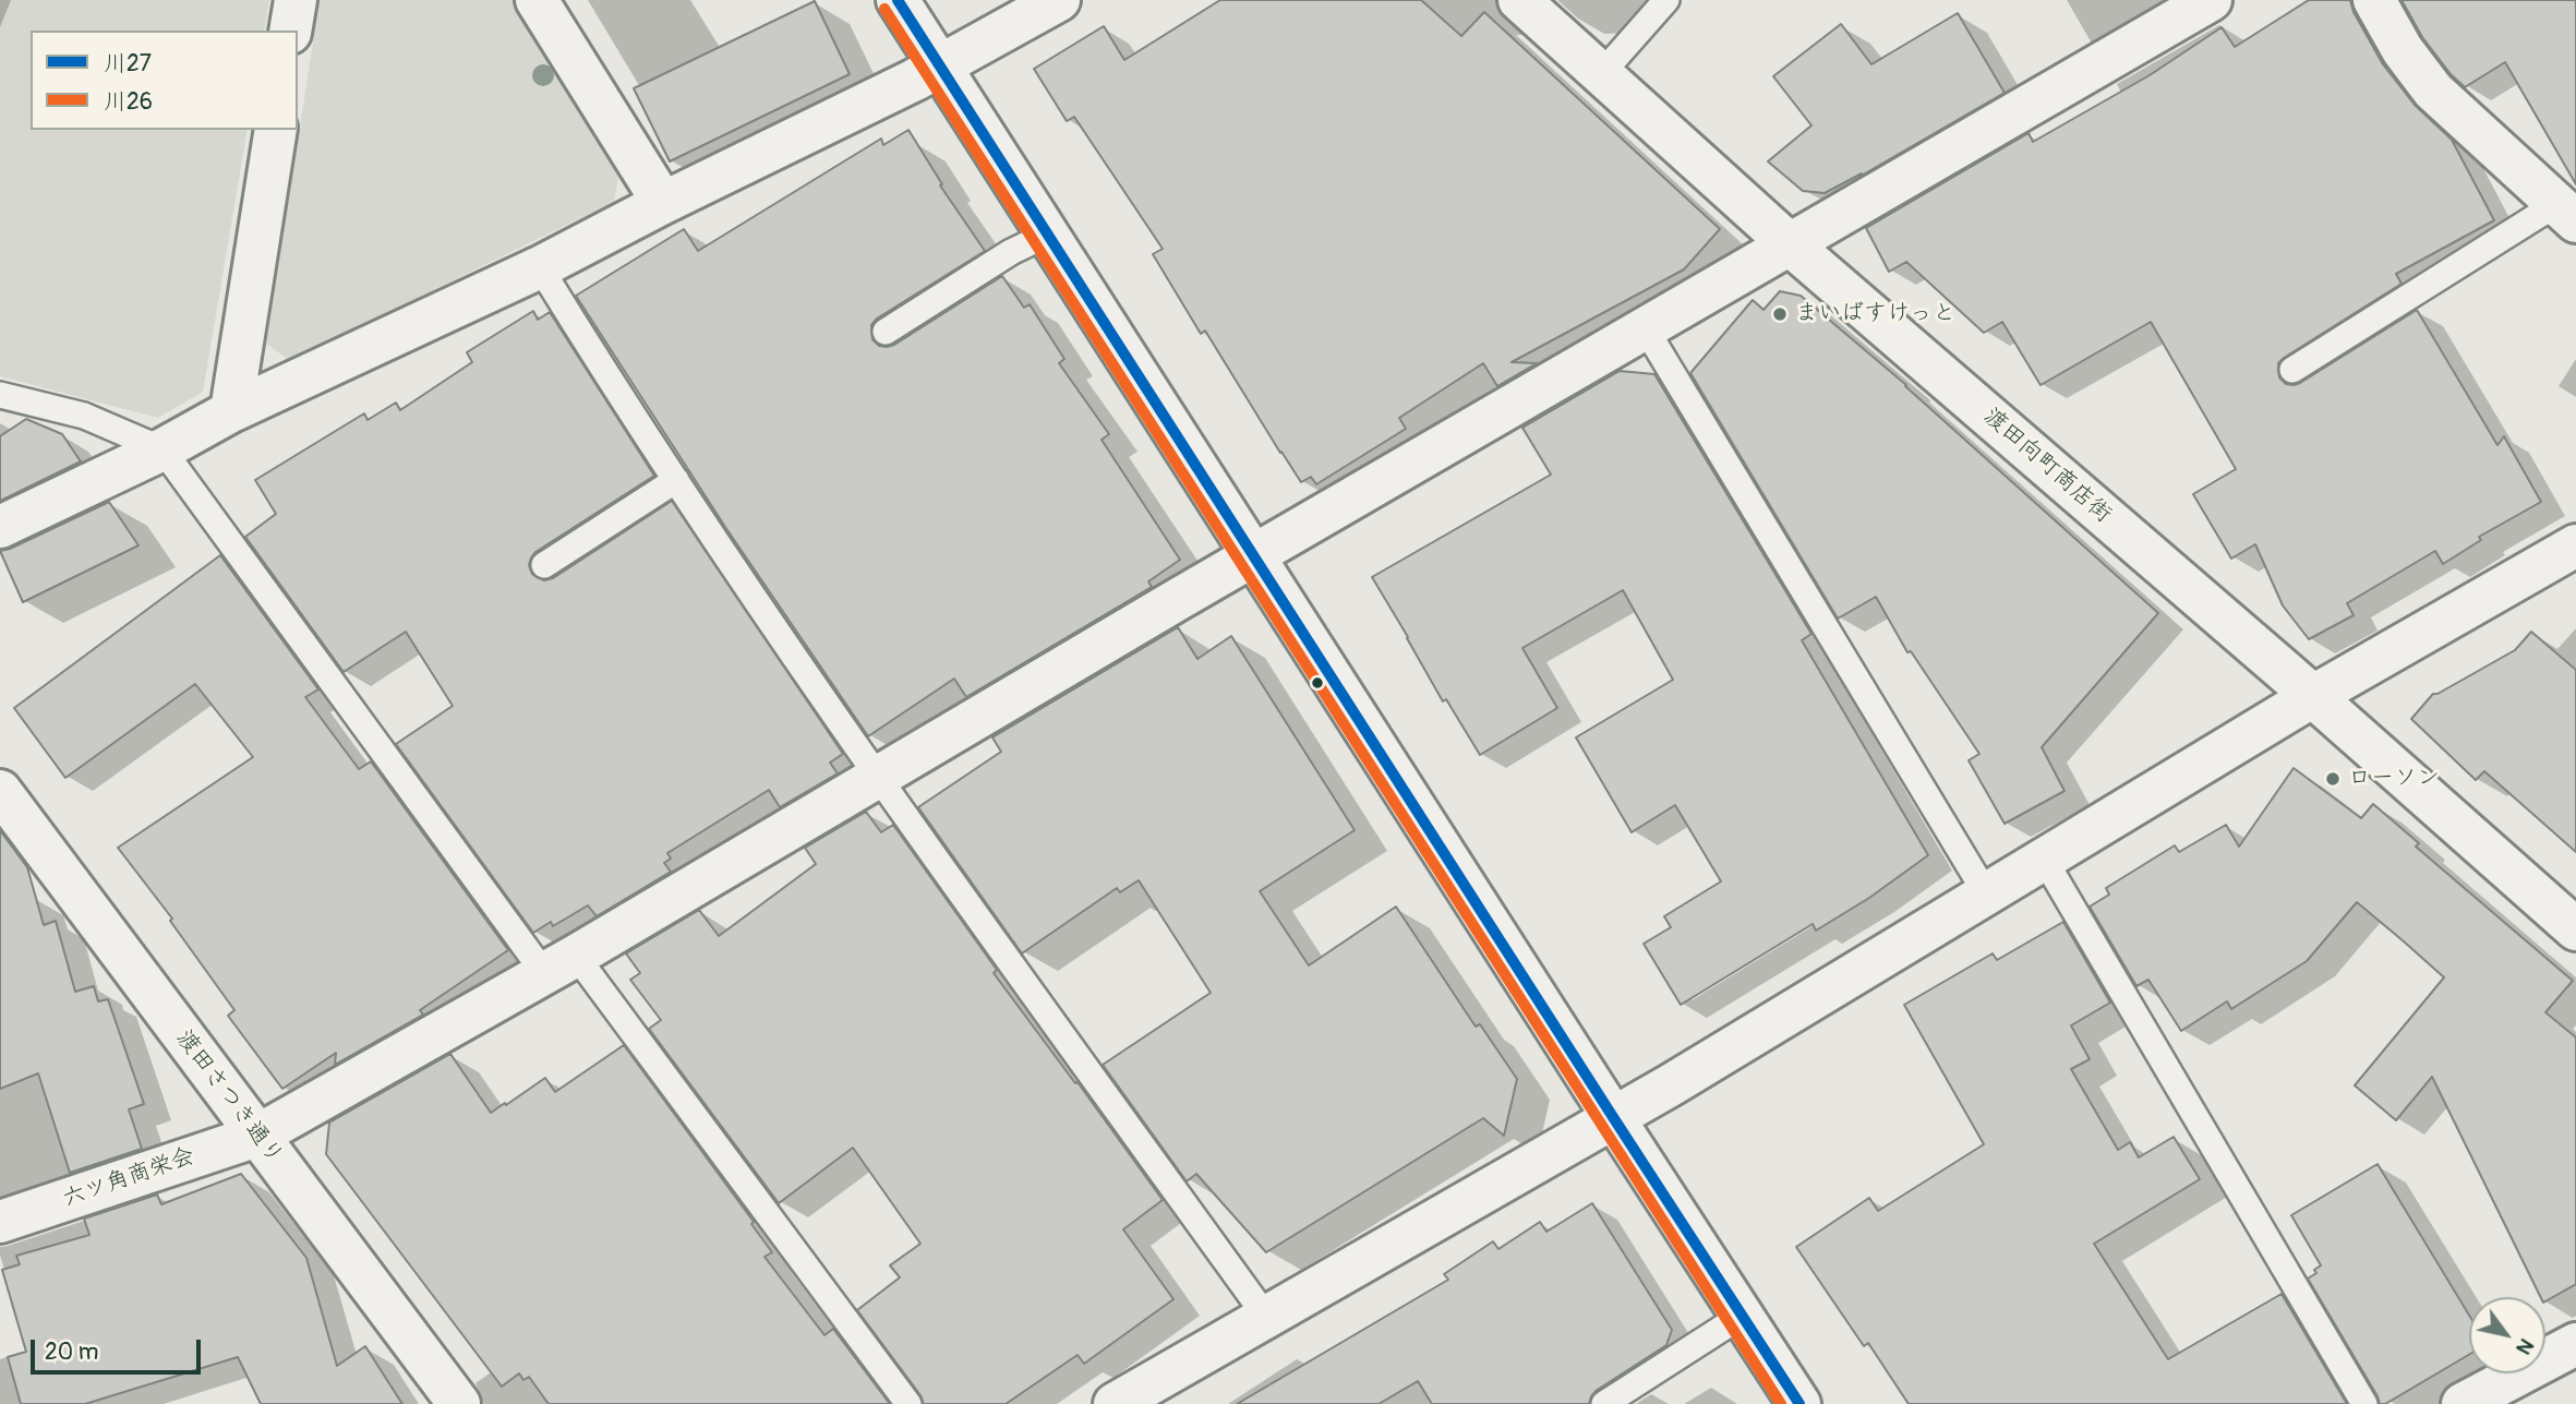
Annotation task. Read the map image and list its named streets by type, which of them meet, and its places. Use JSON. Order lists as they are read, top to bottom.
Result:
{
  "streets": {
    "street": ["渡田向町商店街", "渡田さつき通り", "六ツ角商栄会"]
  },
  "crossings": [
    ["渡田向町商店街", "六ツ角商栄会"],
    ["渡田さつき通り", "六ツ角商栄会"]
  ],
  "places": ["まいばすけっと", "ローソン"],
  "lines": ["transit line 川27", "transit line 川26"],
  "legend": ["川27", "川26"],
  "scale_bar": "20 m",
  "north": "bottom right"
}
